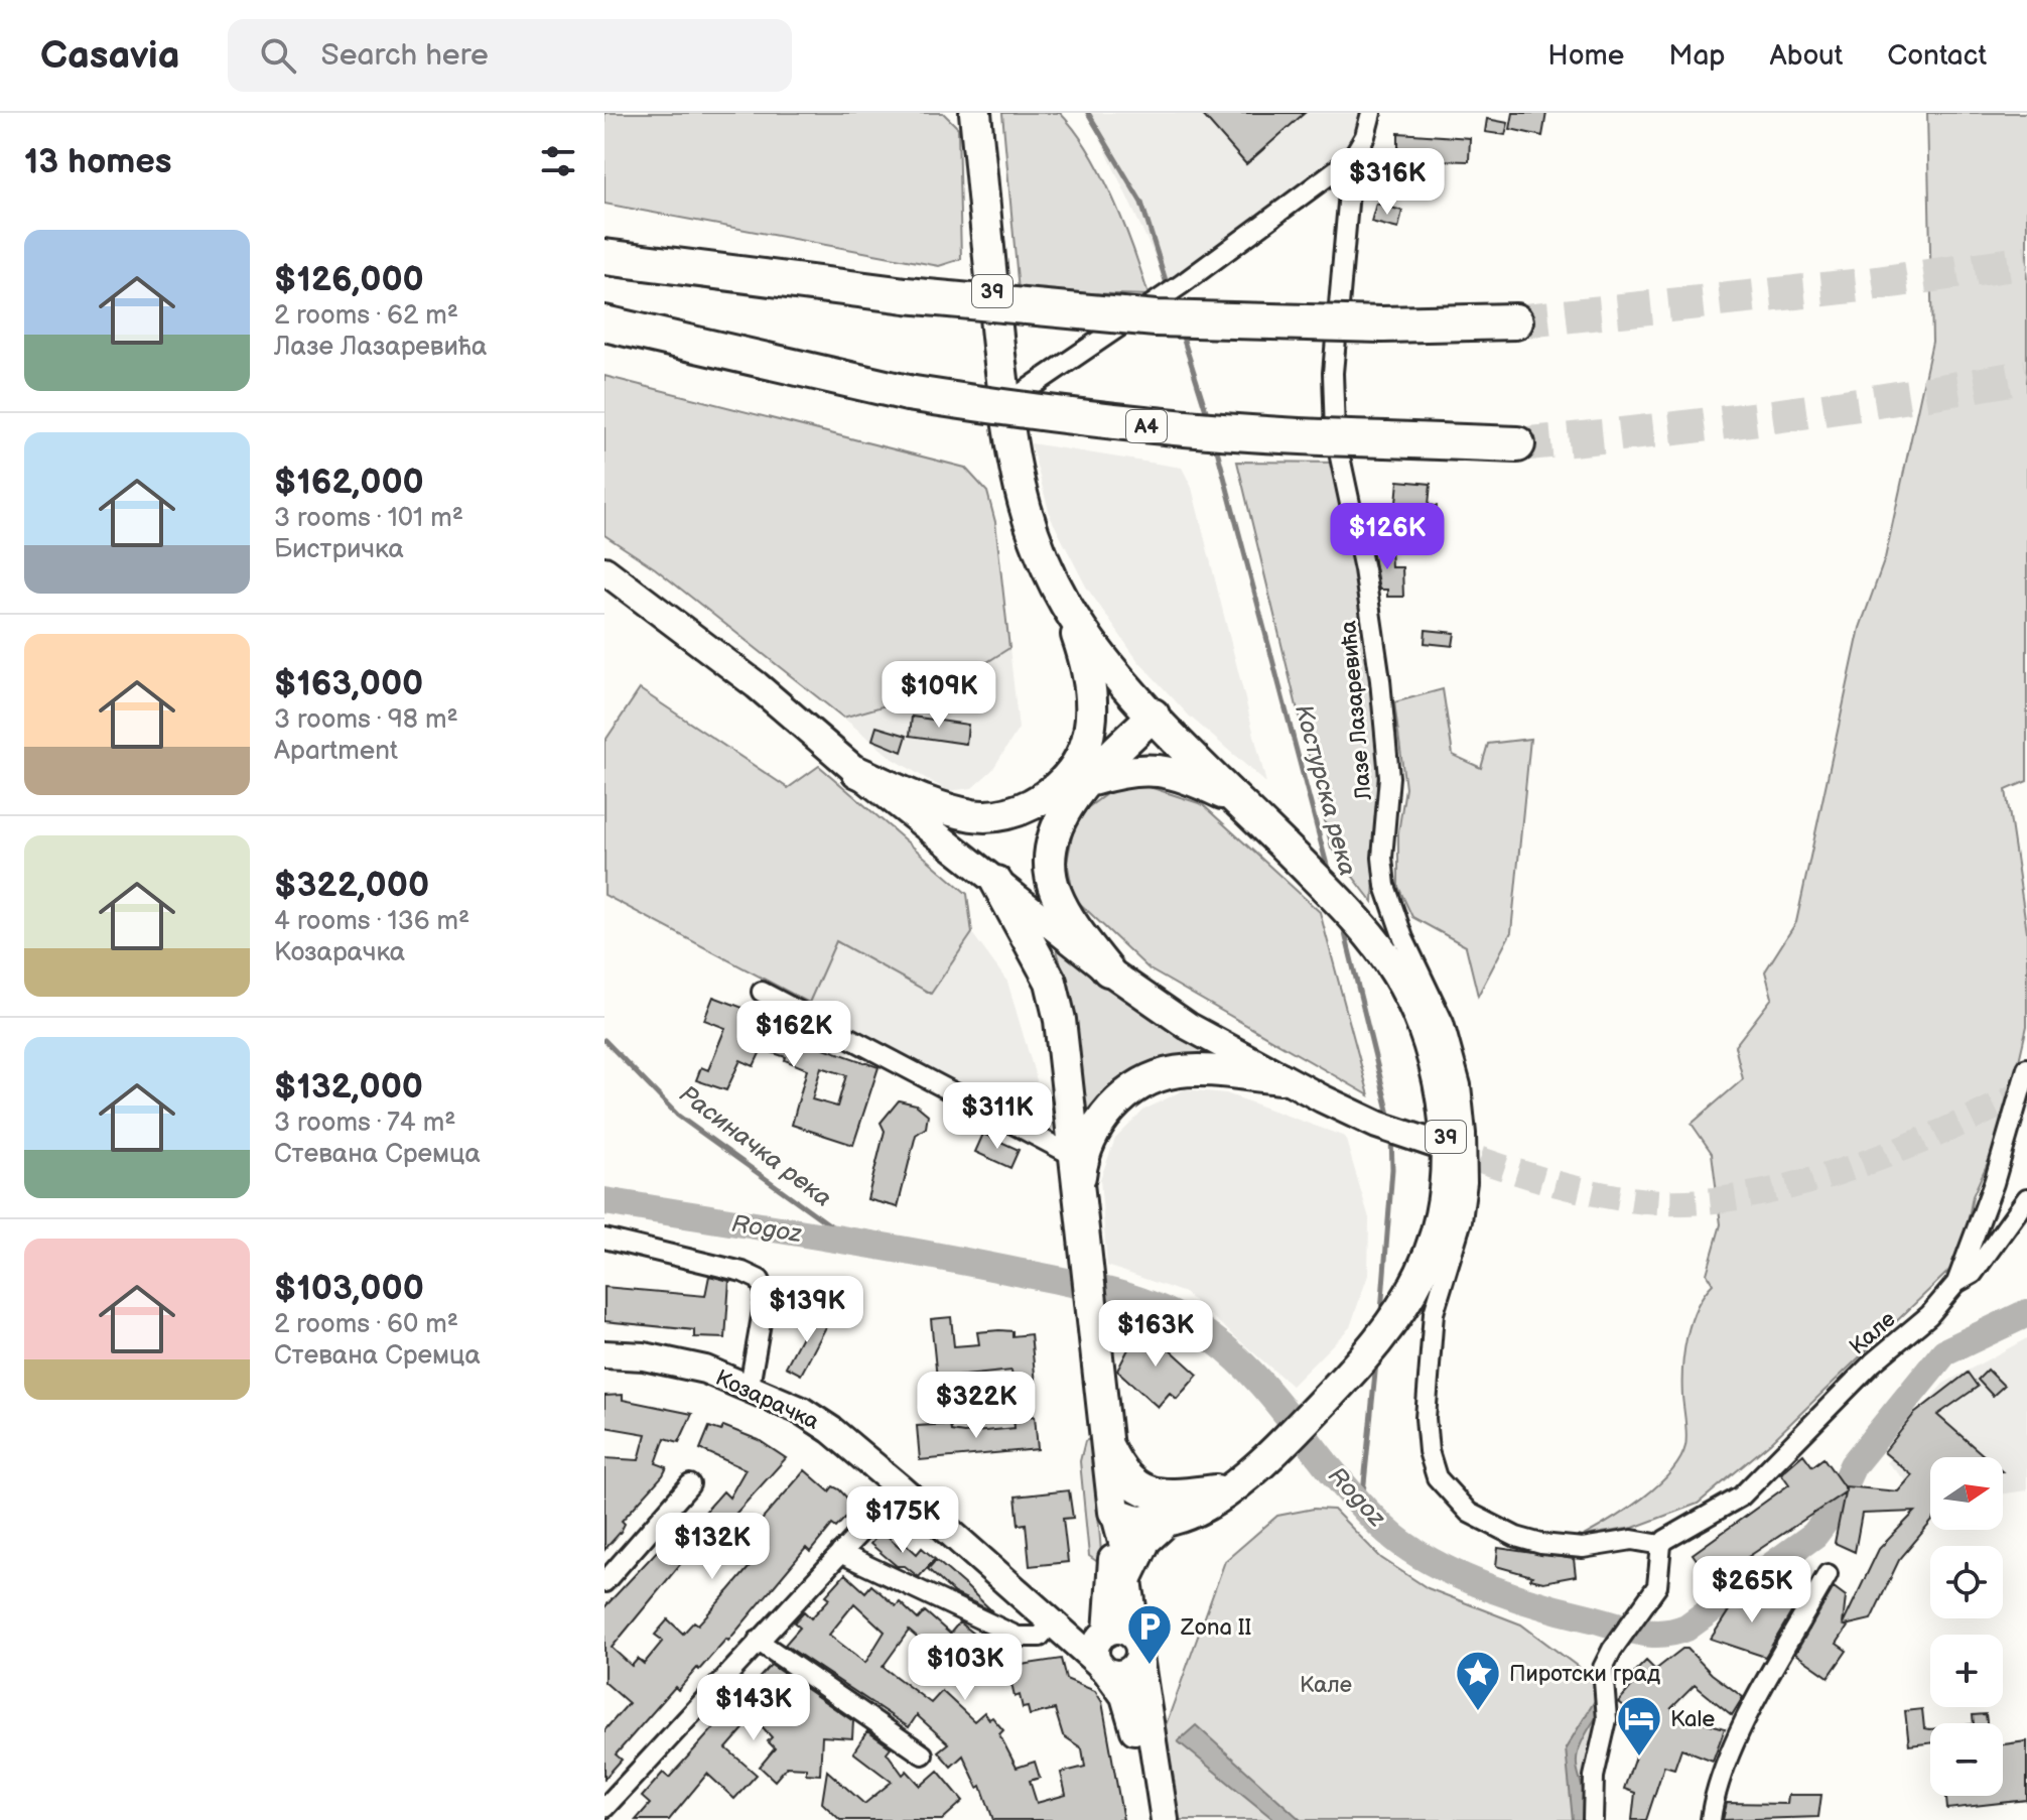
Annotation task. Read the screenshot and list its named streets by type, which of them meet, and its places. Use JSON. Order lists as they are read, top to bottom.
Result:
{
  "streets": {
    "highway": ["A4"],
    "main road": ["39", "Козарачка"],
    "street": ["Лазе Лазаревића", "Кале"]
  },
  "crossings": [
    ["39", "Лазе Лазаревића"],
    ["Лазе Лазаревића", "Кале"]
  ],
  "water": ["Костурска река", "Расиначка река", "Rogoz"],
  "parks": ["Кале"],
  "places": {
    "parking": ["Zona II"],
    "place": ["Пиротски град"],
    "hotel": ["Kale"]
  },
  "north": "right",
  "page": {
    "header": "Casavia",
    "search": "Search here",
    "nav": [
      "Home",
      "Map",
      "About",
      "Contact"
    ],
    "heading": "13 homes",
    "price": [
      "$316K",
      "$126K",
      "$109K",
      "$162K",
      "$311K",
      "$139K",
      "$163K",
      "$322K",
      "$175K",
      "$132K",
      "$265K",
      "$103K",
      "$143K"
    ],
    "list": [
      {
        "name": "$126,000",
        "note": "2 rooms · 62 m² · Лазе Лазаревића"
      },
      {
        "name": "$162,000",
        "note": "3 rooms · 101 m² · Бистричка"
      },
      {
        "name": "$163,000",
        "note": "3 rooms · 98 m² · Apartment"
      },
      {
        "name": "$322,000",
        "note": "4 rooms · 136 m² · Козарачка"
      },
      {
        "name": "$132,000",
        "note": "3 rooms · 74 m² · Стевана Сремца"
      },
      {
        "name": "$103,000",
        "note": "2 rooms · 60 m² · Стевана Сремца"
      }
    ],
    "map_buttons": ["+", "−"]
  }
}
